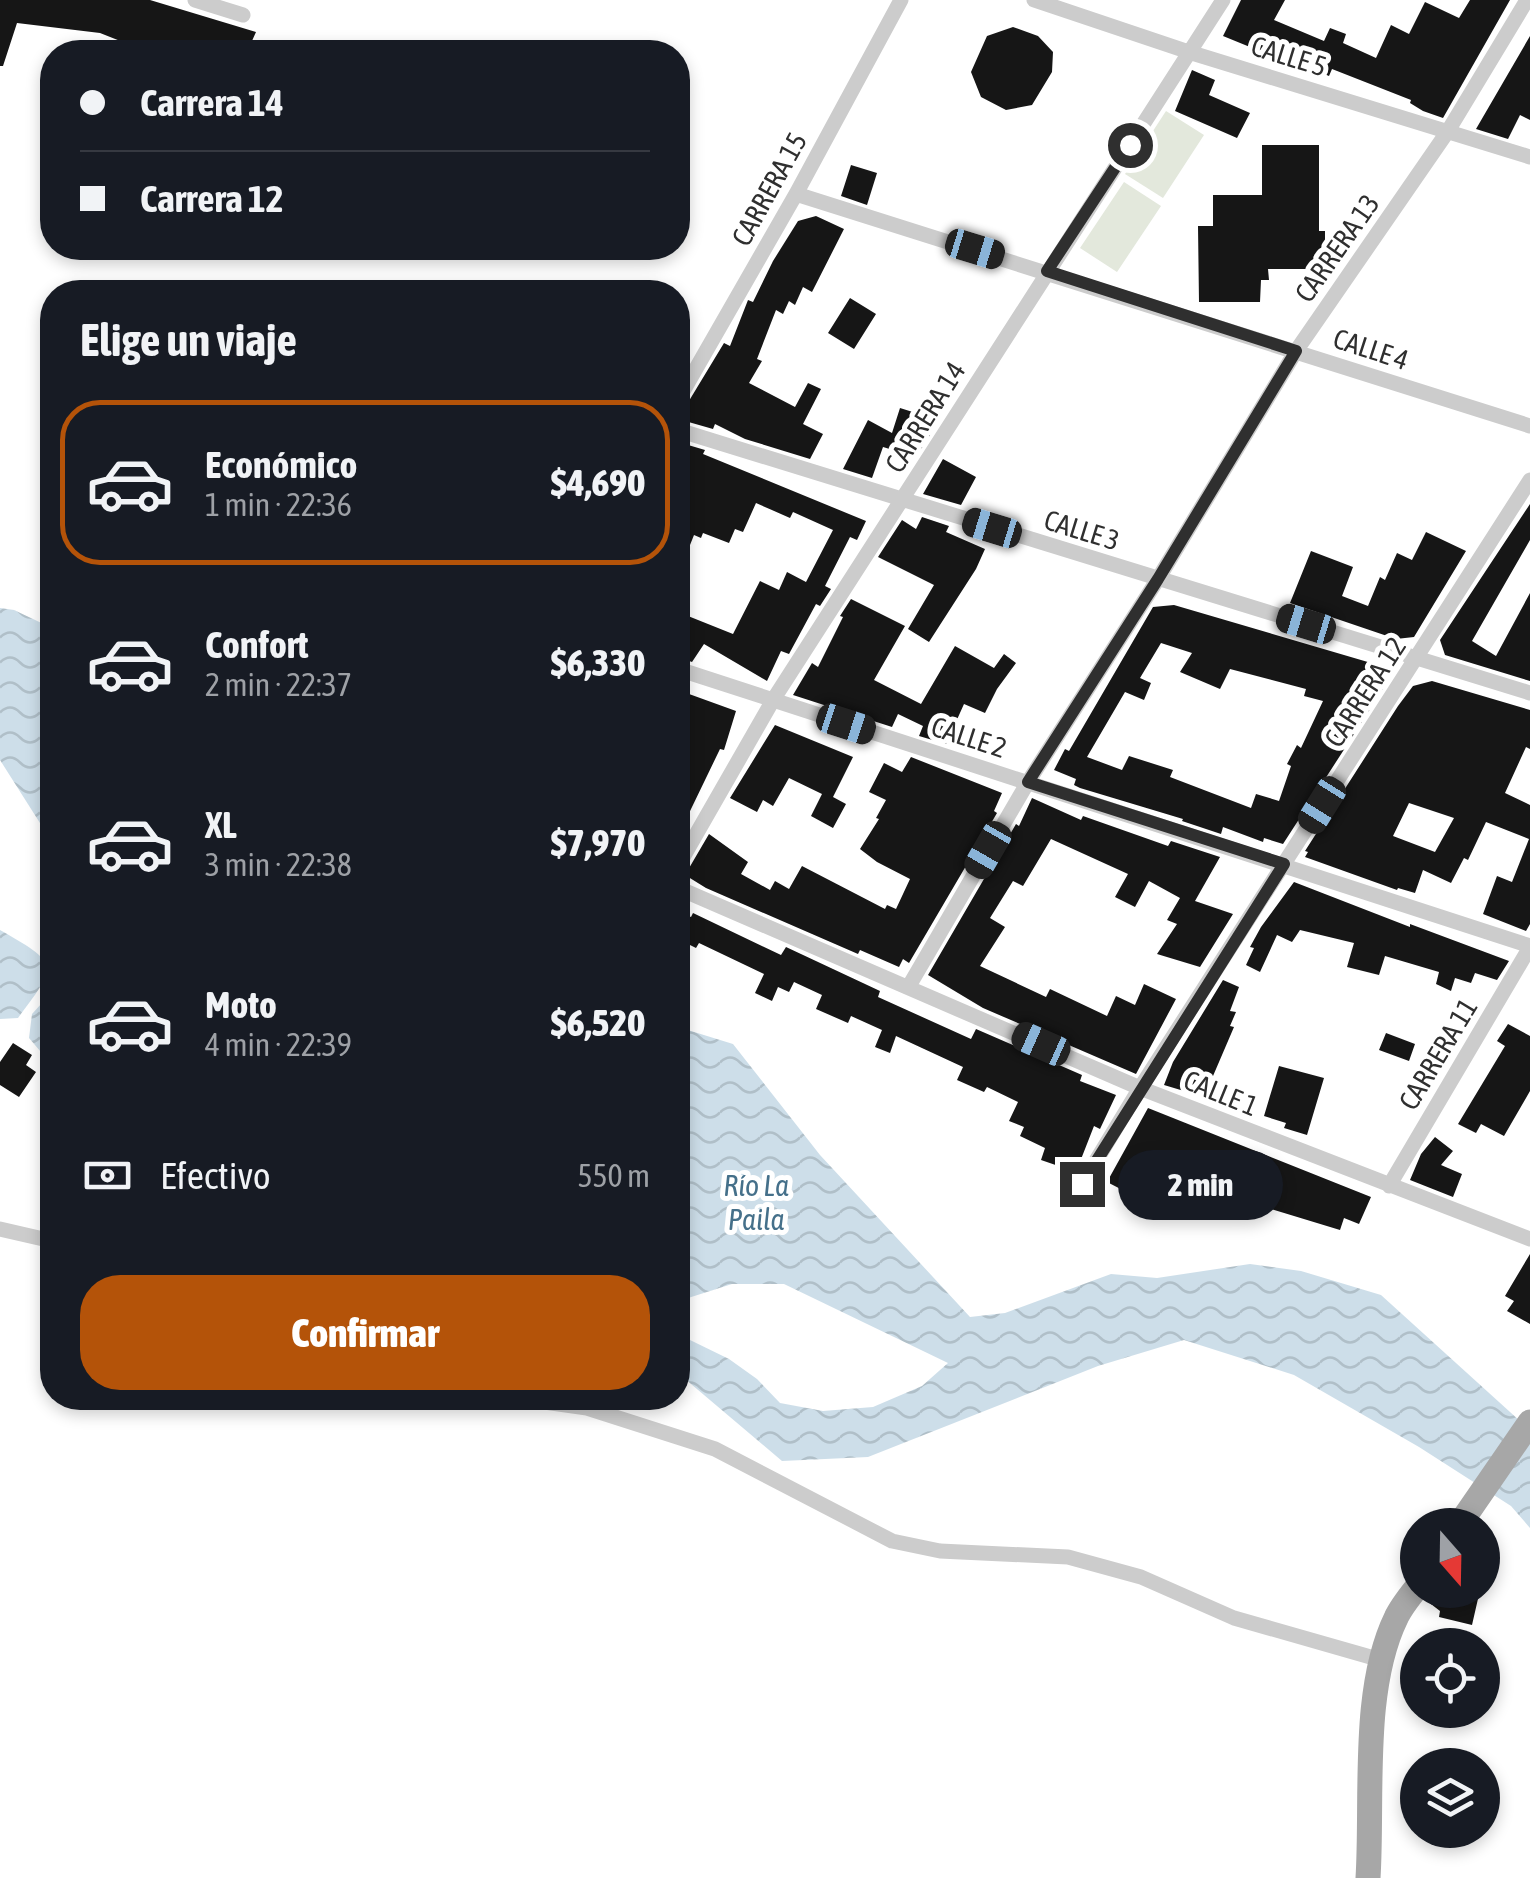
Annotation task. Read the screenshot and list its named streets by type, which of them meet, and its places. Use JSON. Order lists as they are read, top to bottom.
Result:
{
  "streets": {
    "street": [
      "CALLE 5",
      "CARRERA 15",
      "CARRERA 13",
      "CALLE 4",
      "CARRERA 14",
      "CALLE 3",
      "CARRERA 12",
      "CALLE 2",
      "CARRERA 11",
      "CALLE 1"
    ]
  },
  "crossings": [
    ["CALLE 5", "CARRERA 13"],
    ["CALLE 5", "CARRERA 14"],
    ["CARRERA 15", "CALLE 4"],
    ["CARRERA 13", "CALLE 4"],
    ["CARRERA 13", "CALLE 3"],
    ["CARRERA 13", "CALLE 2"],
    ["CARRERA 13", "CALLE 1"],
    ["CALLE 4", "CARRERA 14"],
    ["CARRERA 14", "CALLE 3"],
    ["CARRERA 14", "CALLE 2"],
    ["CALLE 3", "CARRERA 12"],
    ["CARRERA 12", "CALLE 2"],
    ["CARRERA 12", "CALLE 1"],
    ["CALLE 2", "CARRERA 11"],
    ["CARRERA 11", "CALLE 1"]
  ],
  "water": ["Río La Paila"],
  "north": "bottom",
  "page": {
    "banner": ["Carrera 14", "Carrera 12"],
    "heading": "Elige un viaje",
    "list": [
      {
        "name": "Económico",
        "note": "1 min · 22:36",
        "value": "$4,690"
      },
      {
        "name": "Confort",
        "note": "2 min · 22:37",
        "value": "$6,330"
      },
      {
        "name": "XL",
        "note": "3 min · 22:38",
        "value": "$7,970"
      },
      {
        "name": "Moto",
        "note": "4 min · 22:39",
        "value": "$6,520"
      }
    ],
    "pay": ["Efectivo", "550 m"],
    "bubble": "2 min",
    "buttons": "Confirmar"
  }
}
